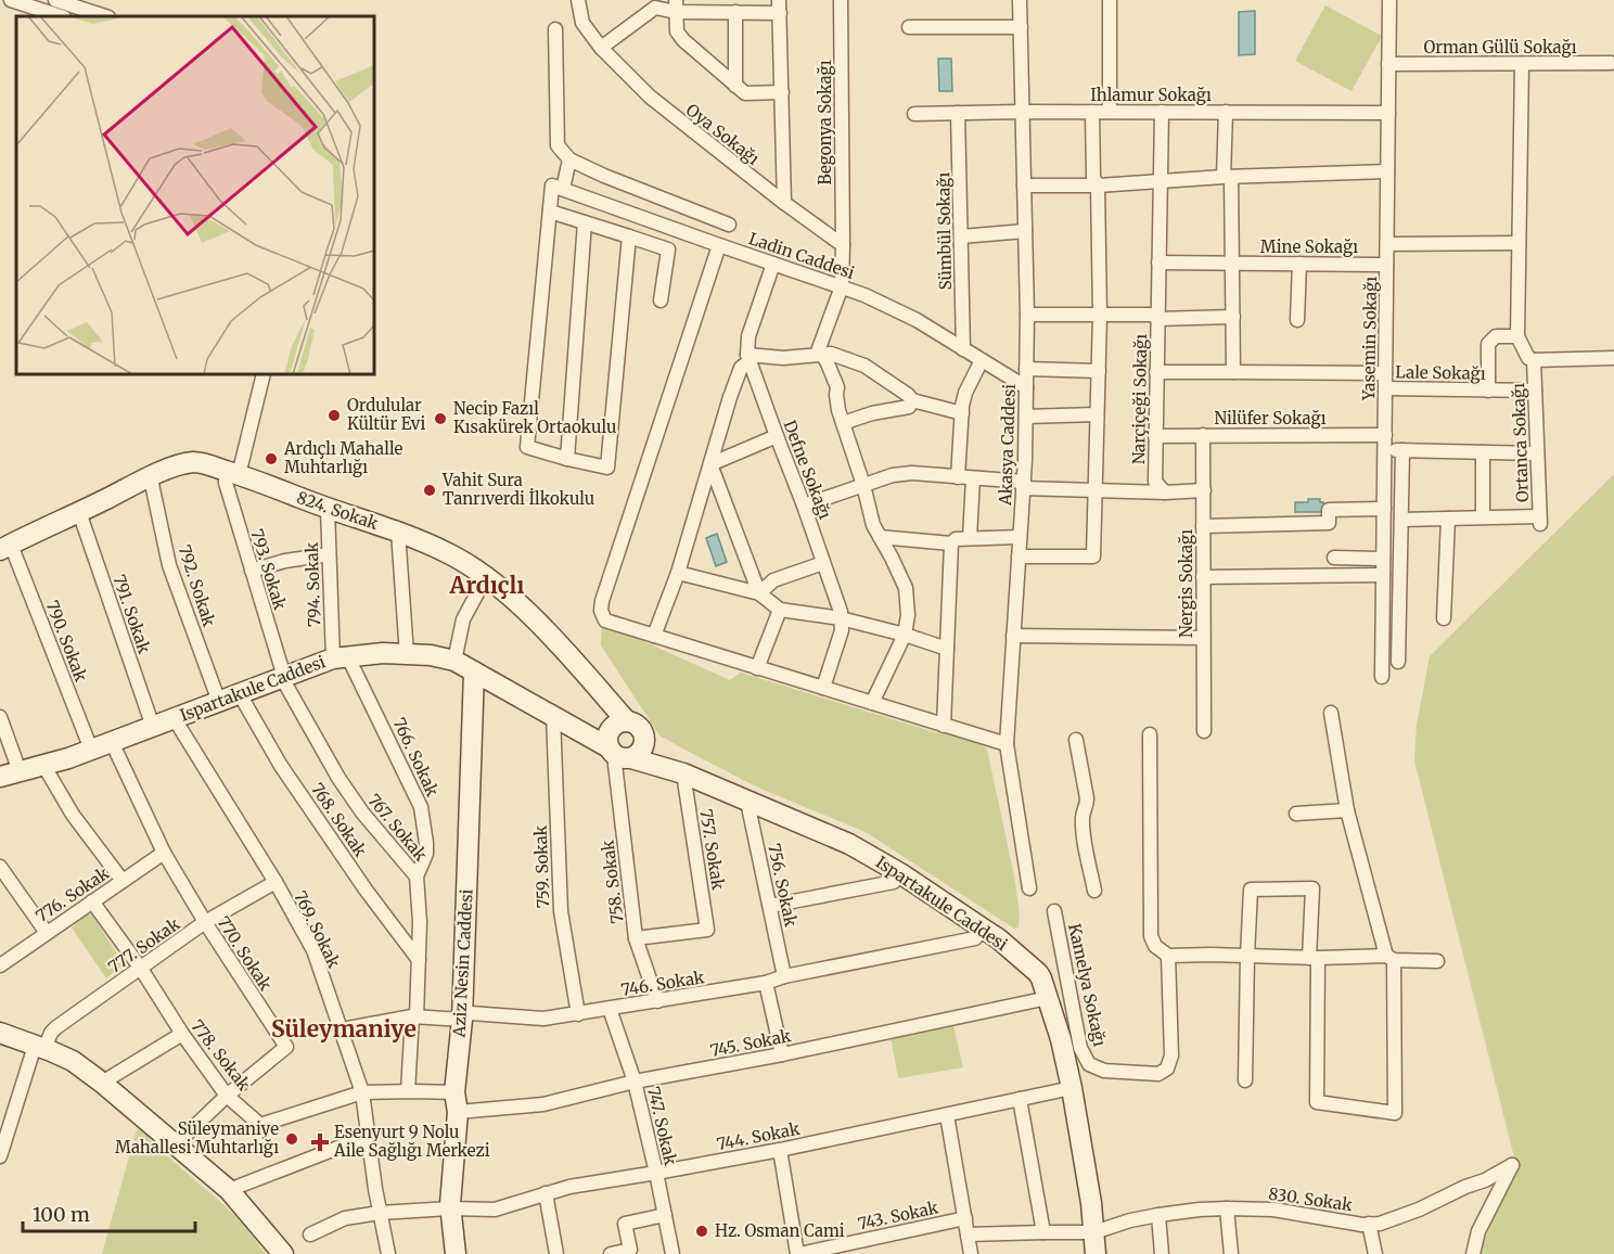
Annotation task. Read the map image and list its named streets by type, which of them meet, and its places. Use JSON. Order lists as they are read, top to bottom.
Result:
{
  "streets": {
    "street": [
      "Orman Gülü Sokağı",
      "Ihlamur Sokağı",
      "Begonya Sokağı",
      "Oya Sokağı",
      "Sümbül Sokağı",
      "Mine Sokağı",
      "Ladin Caddesi",
      "Yasemin Sokağı",
      "Lale Sokağı",
      "Narçiçeği Sokağı",
      "Nilüfer Sokağı",
      "Ortanca Sokağı",
      "Akasya Caddesi",
      "Defne Sokağı",
      "824. Sokak",
      "793. Sokak",
      "Nergis Sokağı",
      "794. Sokak",
      "792. Sokak",
      "791. Sokak",
      "790. Sokak",
      "Ispartakule Caddesi",
      "766. Sokak",
      "768. Sokak",
      "767. Sokak",
      "757. Sokak",
      "759. Sokak",
      "758. Sokak",
      "756. Sokak",
      "776. Sokak",
      "769. Sokak",
      "777. Sokak",
      "770. Sokak",
      "Aziz Nesin Caddesi",
      "746. Sokak",
      "Kamelya Sokağı",
      "745. Sokak",
      "778. Sokak",
      "747. Sokak",
      "744. Sokak",
      "830. Sokak",
      "743. Sokak"
    ]
  },
  "crossings": [
    ["Orman Gülü Sokağı", "Yasemin Sokağı"],
    ["Ihlamur Sokağı", "Sümbül Sokağı"],
    ["Ihlamur Sokağı", "Yasemin Sokağı"],
    ["Ihlamur Sokağı", "Narçiçeği Sokağı"],
    ["Ihlamur Sokağı", "Akasya Caddesi"],
    ["Begonya Sokağı", "Oya Sokağı"],
    ["Sümbül Sokağı", "Ladin Caddesi"],
    ["Mine Sokağı", "Yasemin Sokağı"],
    ["Ladin Caddesi", "Akasya Caddesi"],
    ["Yasemin Sokağı", "Lale Sokağı"],
    ["Yasemin Sokağı", "Nilüfer Sokağı"],
    ["Lale Sokağı", "Ortanca Sokağı"],
    ["Narçiçeği Sokağı", "Nilüfer Sokağı"],
    ["Nilüfer Sokağı", "Nergis Sokağı"],
    ["824. Sokak", "793. Sokak"],
    ["824. Sokak", "794. Sokak"],
    ["824. Sokak", "792. Sokak"],
    ["824. Sokak", "791. Sokak"],
    ["824. Sokak", "790. Sokak"],
    ["824. Sokak", "Ispartakule Caddesi"],
    ["824. Sokak", "758. Sokak"],
    ["793. Sokak", "Ispartakule Caddesi"],
    ["793. Sokak", "767. Sokak"],
    ["794. Sokak", "Ispartakule Caddesi"],
    ["794. Sokak", "766. Sokak"],
    ["792. Sokak", "Ispartakule Caddesi"],
    ["791. Sokak", "Ispartakule Caddesi"],
    ["790. Sokak", "Ispartakule Caddesi"],
    ["Ispartakule Caddesi", "766. Sokak"],
    ["Ispartakule Caddesi", "768. Sokak"],
    ["Ispartakule Caddesi", "767. Sokak"],
    ["Ispartakule Caddesi", "757. Sokak"],
    ["Ispartakule Caddesi", "759. Sokak"],
    ["Ispartakule Caddesi", "758. Sokak"],
    ["Ispartakule Caddesi", "756. Sokak"],
    ["Ispartakule Caddesi", "769. Sokak"],
    ["Ispartakule Caddesi", "770. Sokak"],
    ["Ispartakule Caddesi", "Aziz Nesin Caddesi"],
    ["Ispartakule Caddesi", "746. Sokak"],
    ["Ispartakule Caddesi", "745. Sokak"],
    ["Ispartakule Caddesi", "744. Sokak"],
    ["Ispartakule Caddesi", "830. Sokak"],
    ["766. Sokak", "767. Sokak"],
    ["768. Sokak", "767. Sokak"],
    ["767. Sokak", "746. Sokak"],
    ["767. Sokak", "778. Sokak"],
    ["757. Sokak", "758. Sokak"],
    ["759. Sokak", "746. Sokak"],
    ["758. Sokak", "746. Sokak"],
    ["756. Sokak", "746. Sokak"],
    ["776. Sokak", "770. Sokak"],
    ["776. Sokak", "778. Sokak"],
    ["769. Sokak", "777. Sokak"],
    ["769. Sokak", "746. Sokak"],
    ["769. Sokak", "778. Sokak"],
    ["769. Sokak", "744. Sokak"],
    ["777. Sokak", "770. Sokak"],
    ["777. Sokak", "778. Sokak"],
    ["770. Sokak", "778. Sokak"],
    ["Aziz Nesin Caddesi", "746. Sokak"],
    ["Aziz Nesin Caddesi", "745. Sokak"],
    ["Aziz Nesin Caddesi", "778. Sokak"],
    ["Aziz Nesin Caddesi", "744. Sokak"],
    ["746. Sokak", "747. Sokak"],
    ["745. Sokak", "747. Sokak"],
    ["747. Sokak", "744. Sokak"]
  ],
  "districts": ["Ardıçlı", "Süleymaniye"],
  "places": {
    "other": [
      "Ordulular Kültür Evi",
      "Necip Fazıl Kısakürek Ortaokulu",
      "Ardıçlı Mahalle Muhtarlığı",
      "Vahit Sura Tanrıverdi İlkokulu",
      "Süleymaniye Mahallesi Muhtarlığı",
      "Hz. Osman Cami"
    ],
    "health": ["Esenyurt 9 Nolu Aile Sağlığı Merkezi"]
  },
  "scale_bar": "100 m"
}
